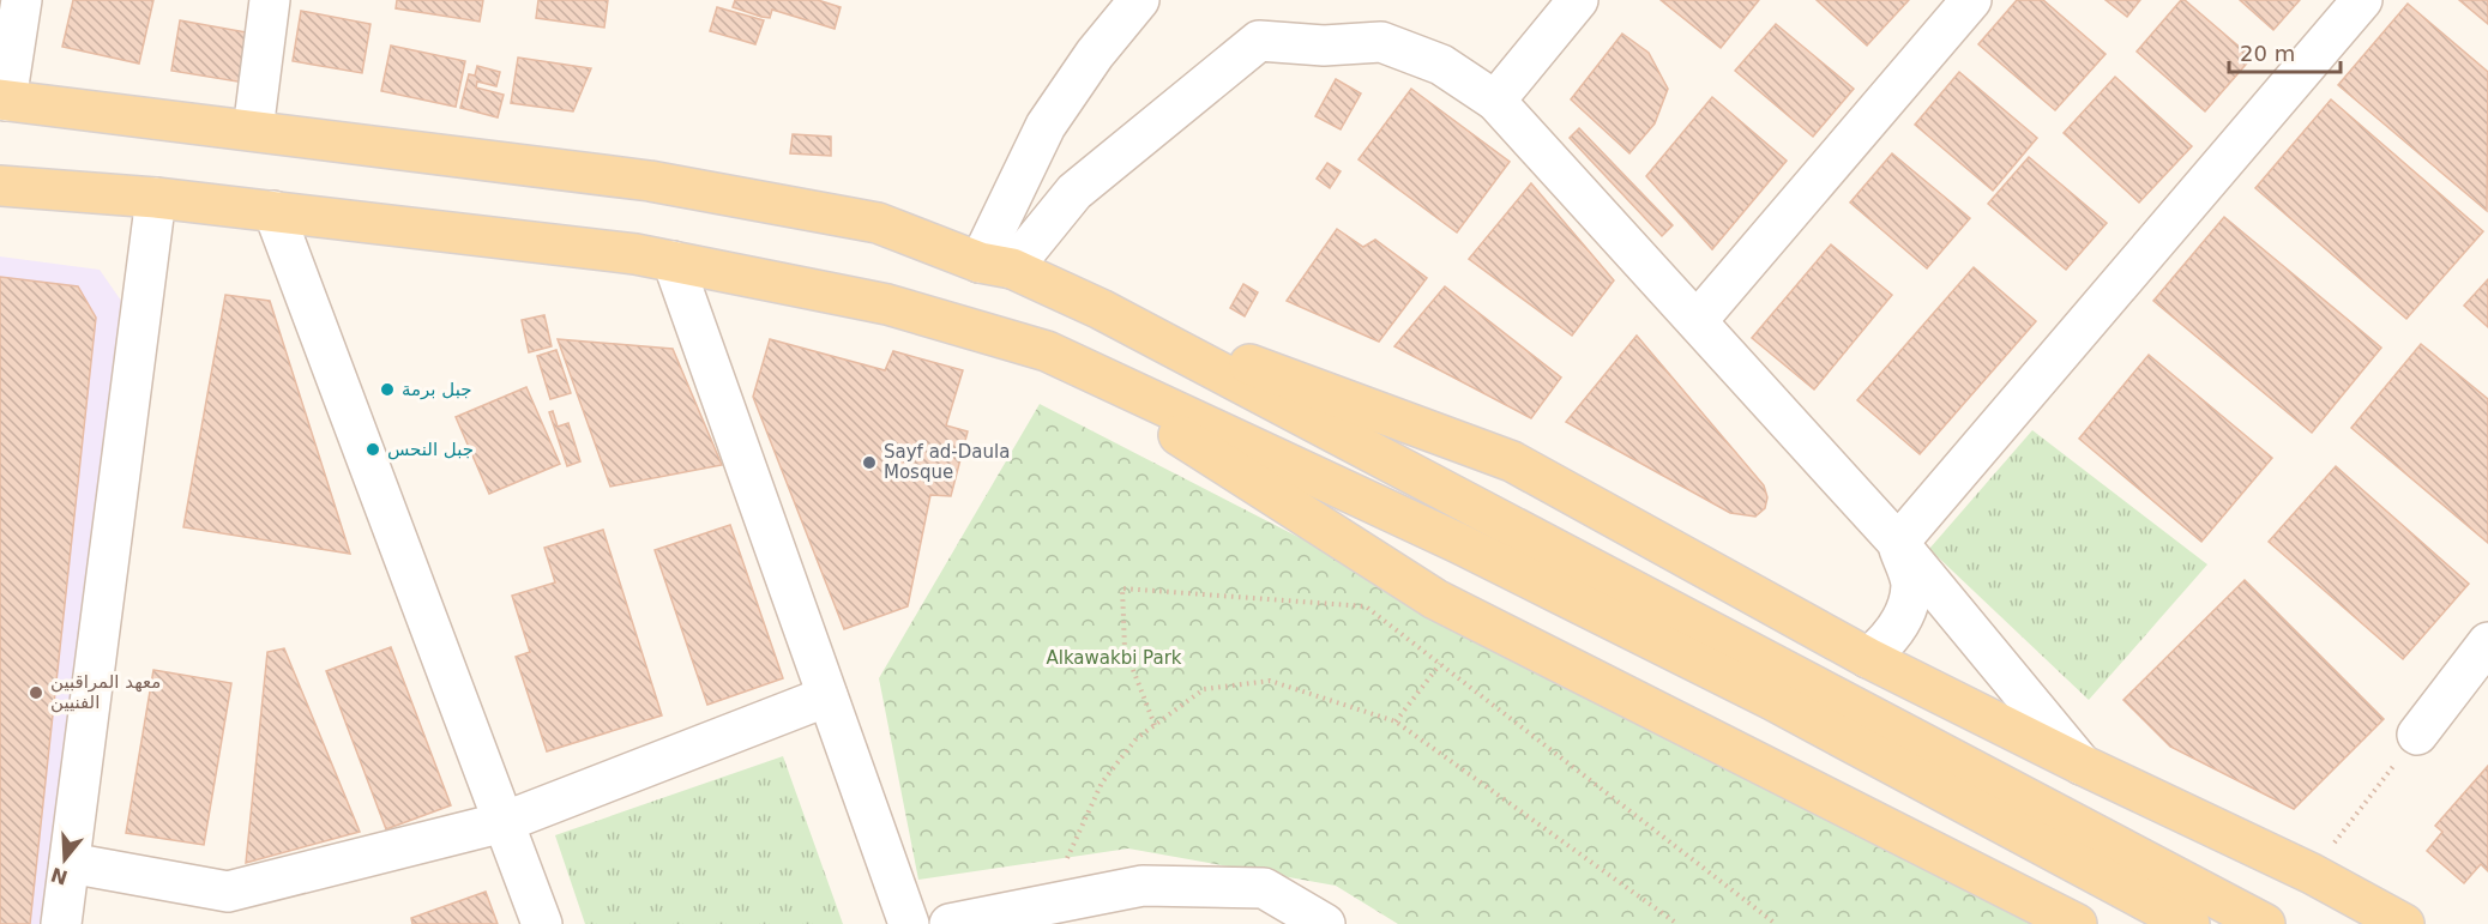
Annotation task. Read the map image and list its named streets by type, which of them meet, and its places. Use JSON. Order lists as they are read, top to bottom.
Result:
{
  "parks": ["Alkawakbi Park"],
  "places": [
    "جبل برمة",
    "جبل النحس",
    "Sayf ad-Daula Mosque",
    "معهد المراقبين الفنيين"
  ],
  "scale_bar": "20 m",
  "north": "bottom"
}
